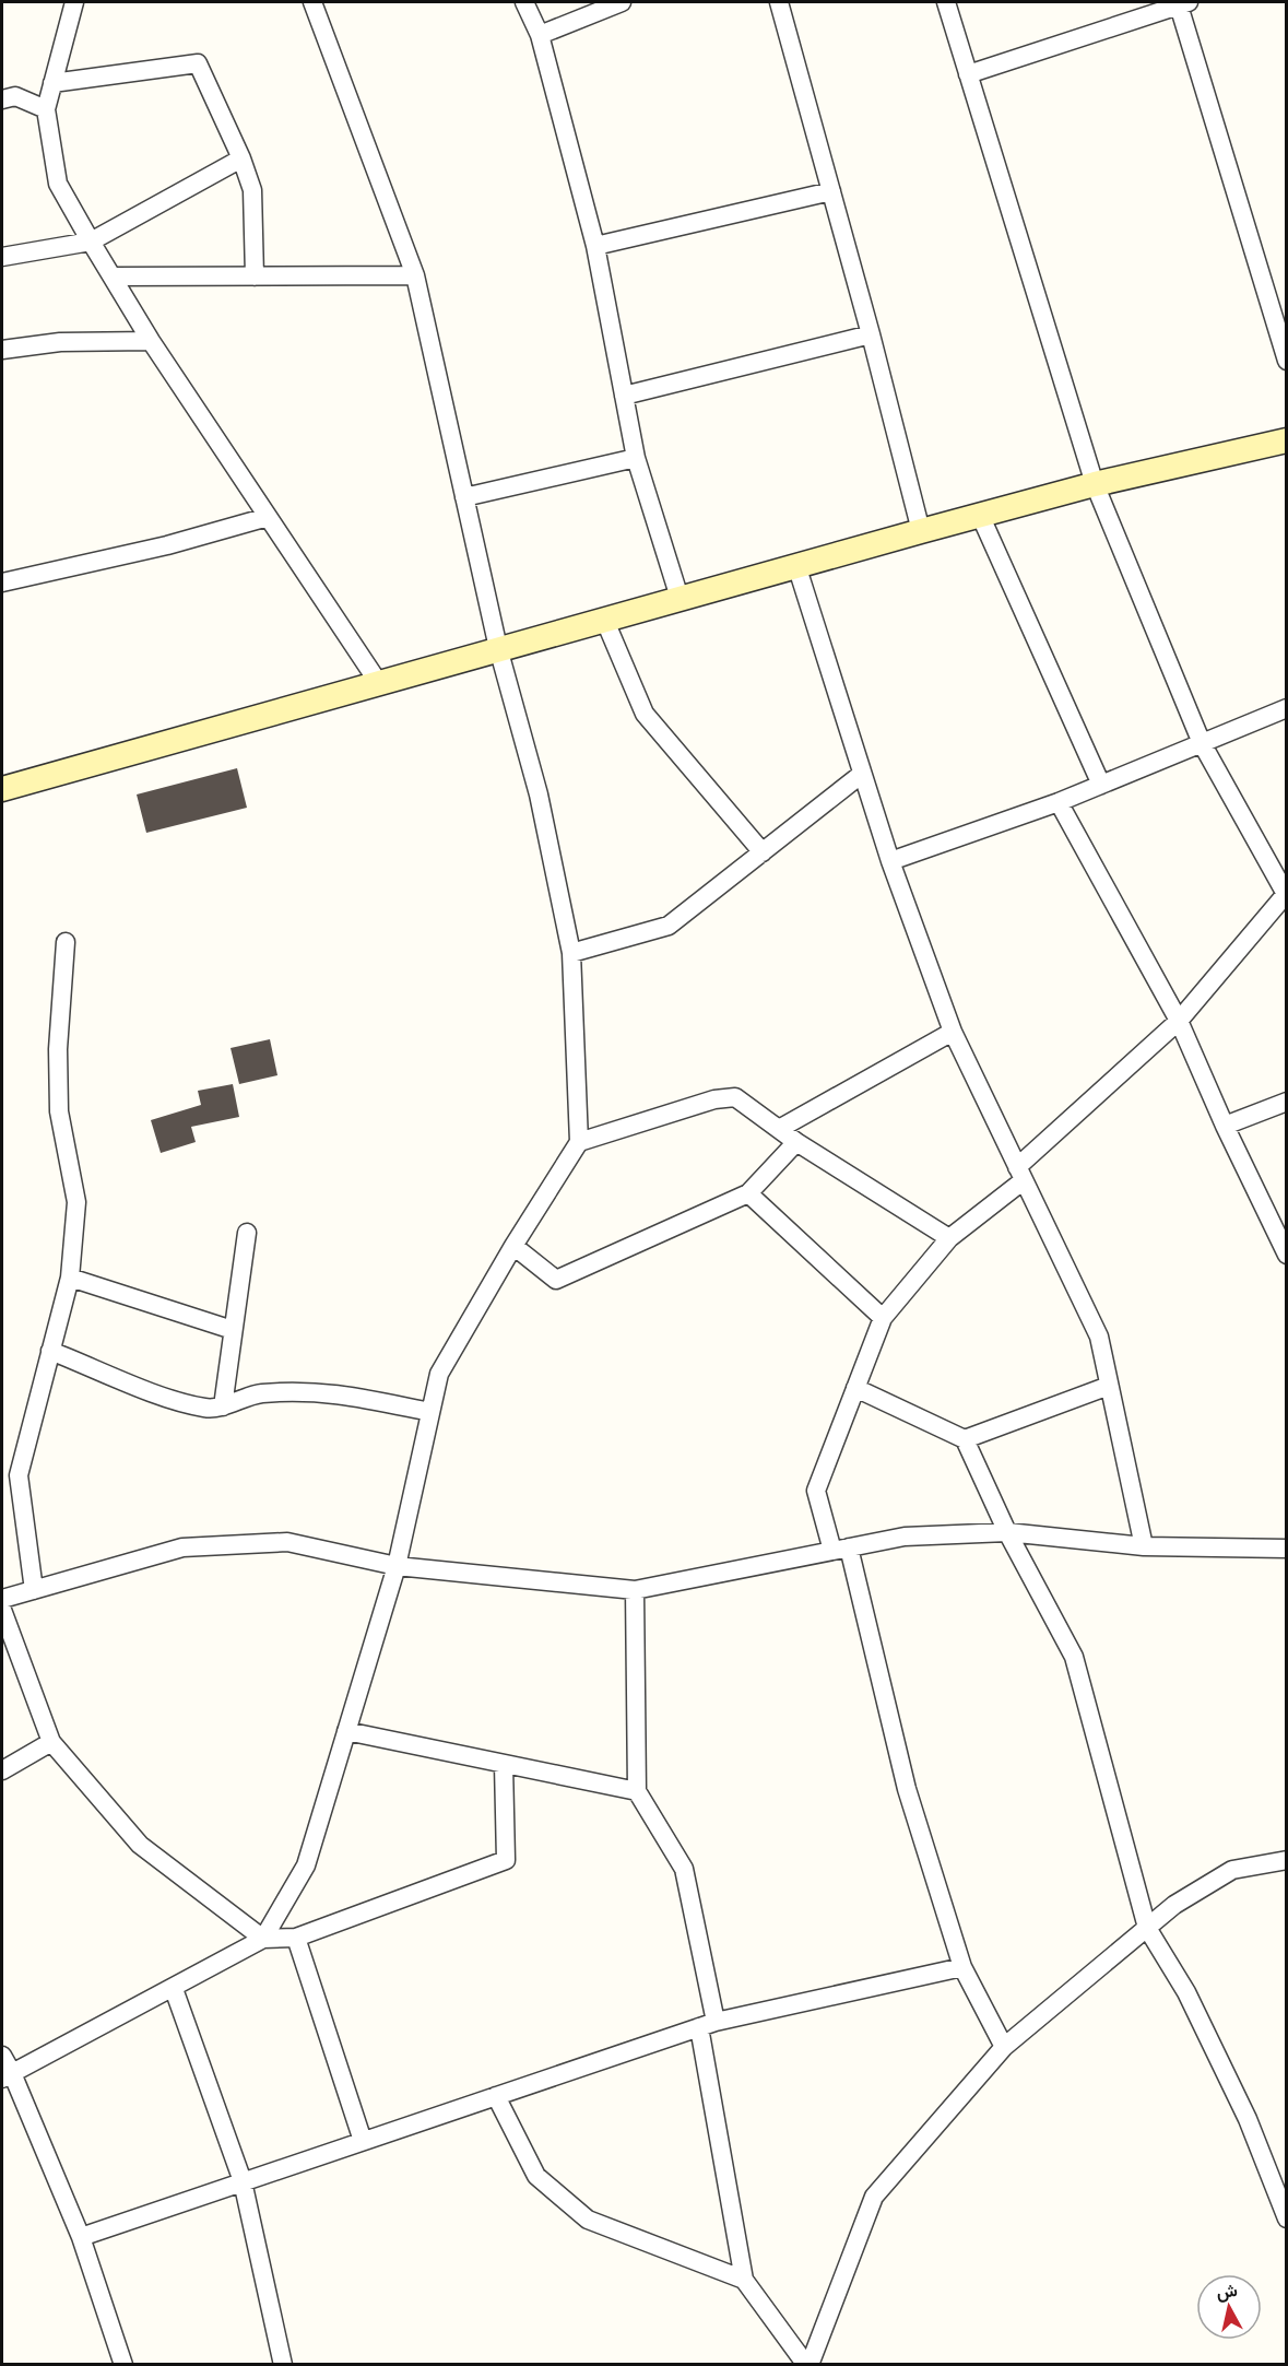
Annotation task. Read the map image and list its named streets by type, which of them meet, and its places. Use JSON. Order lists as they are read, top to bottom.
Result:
{
  "north": "top"
}
